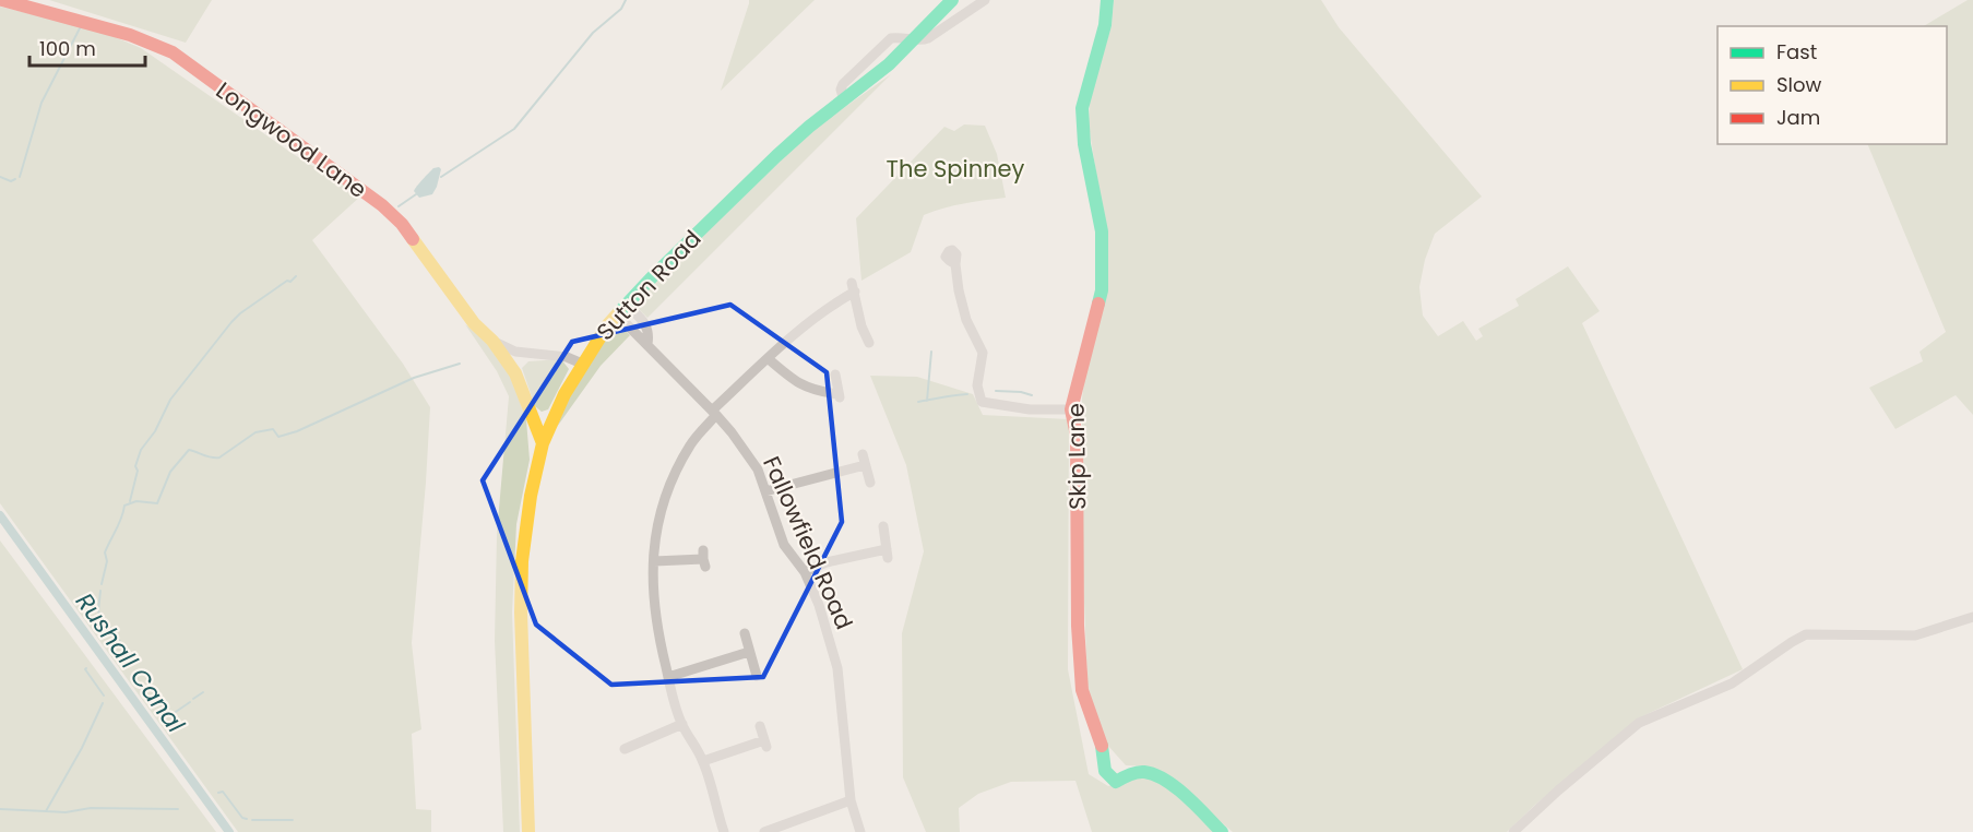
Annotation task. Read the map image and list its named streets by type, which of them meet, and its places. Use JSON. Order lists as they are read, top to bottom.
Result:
{
  "streets": {
    "street": [
      "Longwood Lane",
      "Sutton Road",
      "Skip Lane",
      "Fallowfield Road"
    ]
  },
  "crossings": [
    ["Longwood Lane", "Sutton Road"],
    ["Sutton Road", "Fallowfield Road"]
  ],
  "water": ["Rushall Canal"],
  "parks": ["The Spinney"],
  "legend": ["Fast", "Slow", "Jam"],
  "scale_bar": "100 m"
}
